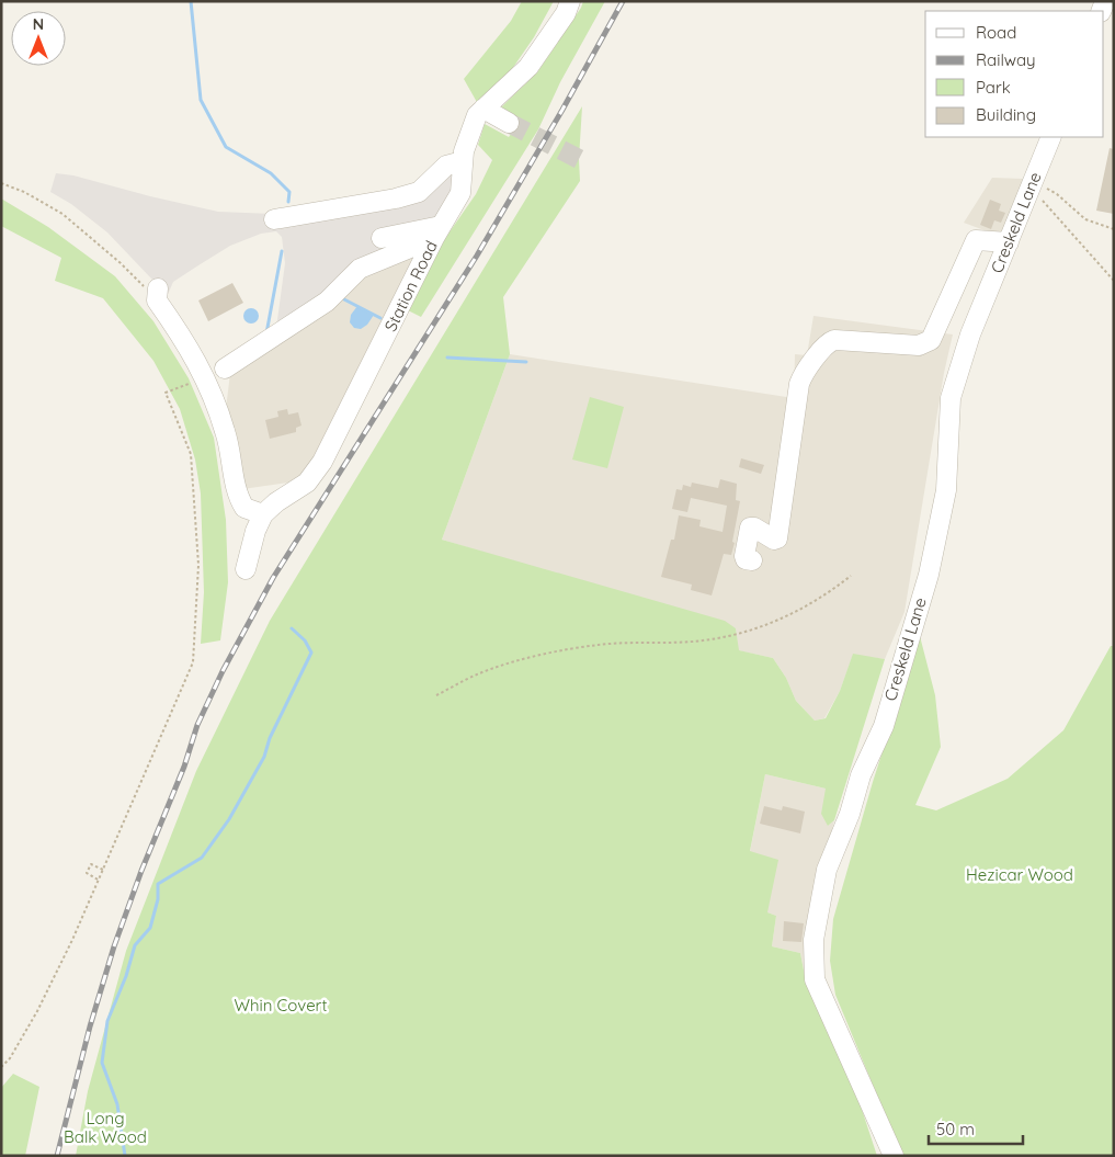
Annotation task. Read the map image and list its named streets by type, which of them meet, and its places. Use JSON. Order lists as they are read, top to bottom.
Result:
{
  "streets": {
    "street": ["Creskeld Lane", "Station Road"]
  },
  "parks": ["Hezicar Wood", "Whin Covert", "Long Balk Wood"],
  "legend": [
    "Road",
    "Railway",
    "Park",
    "Building"
  ],
  "scale_bar": "50 m",
  "north": "top"
}
